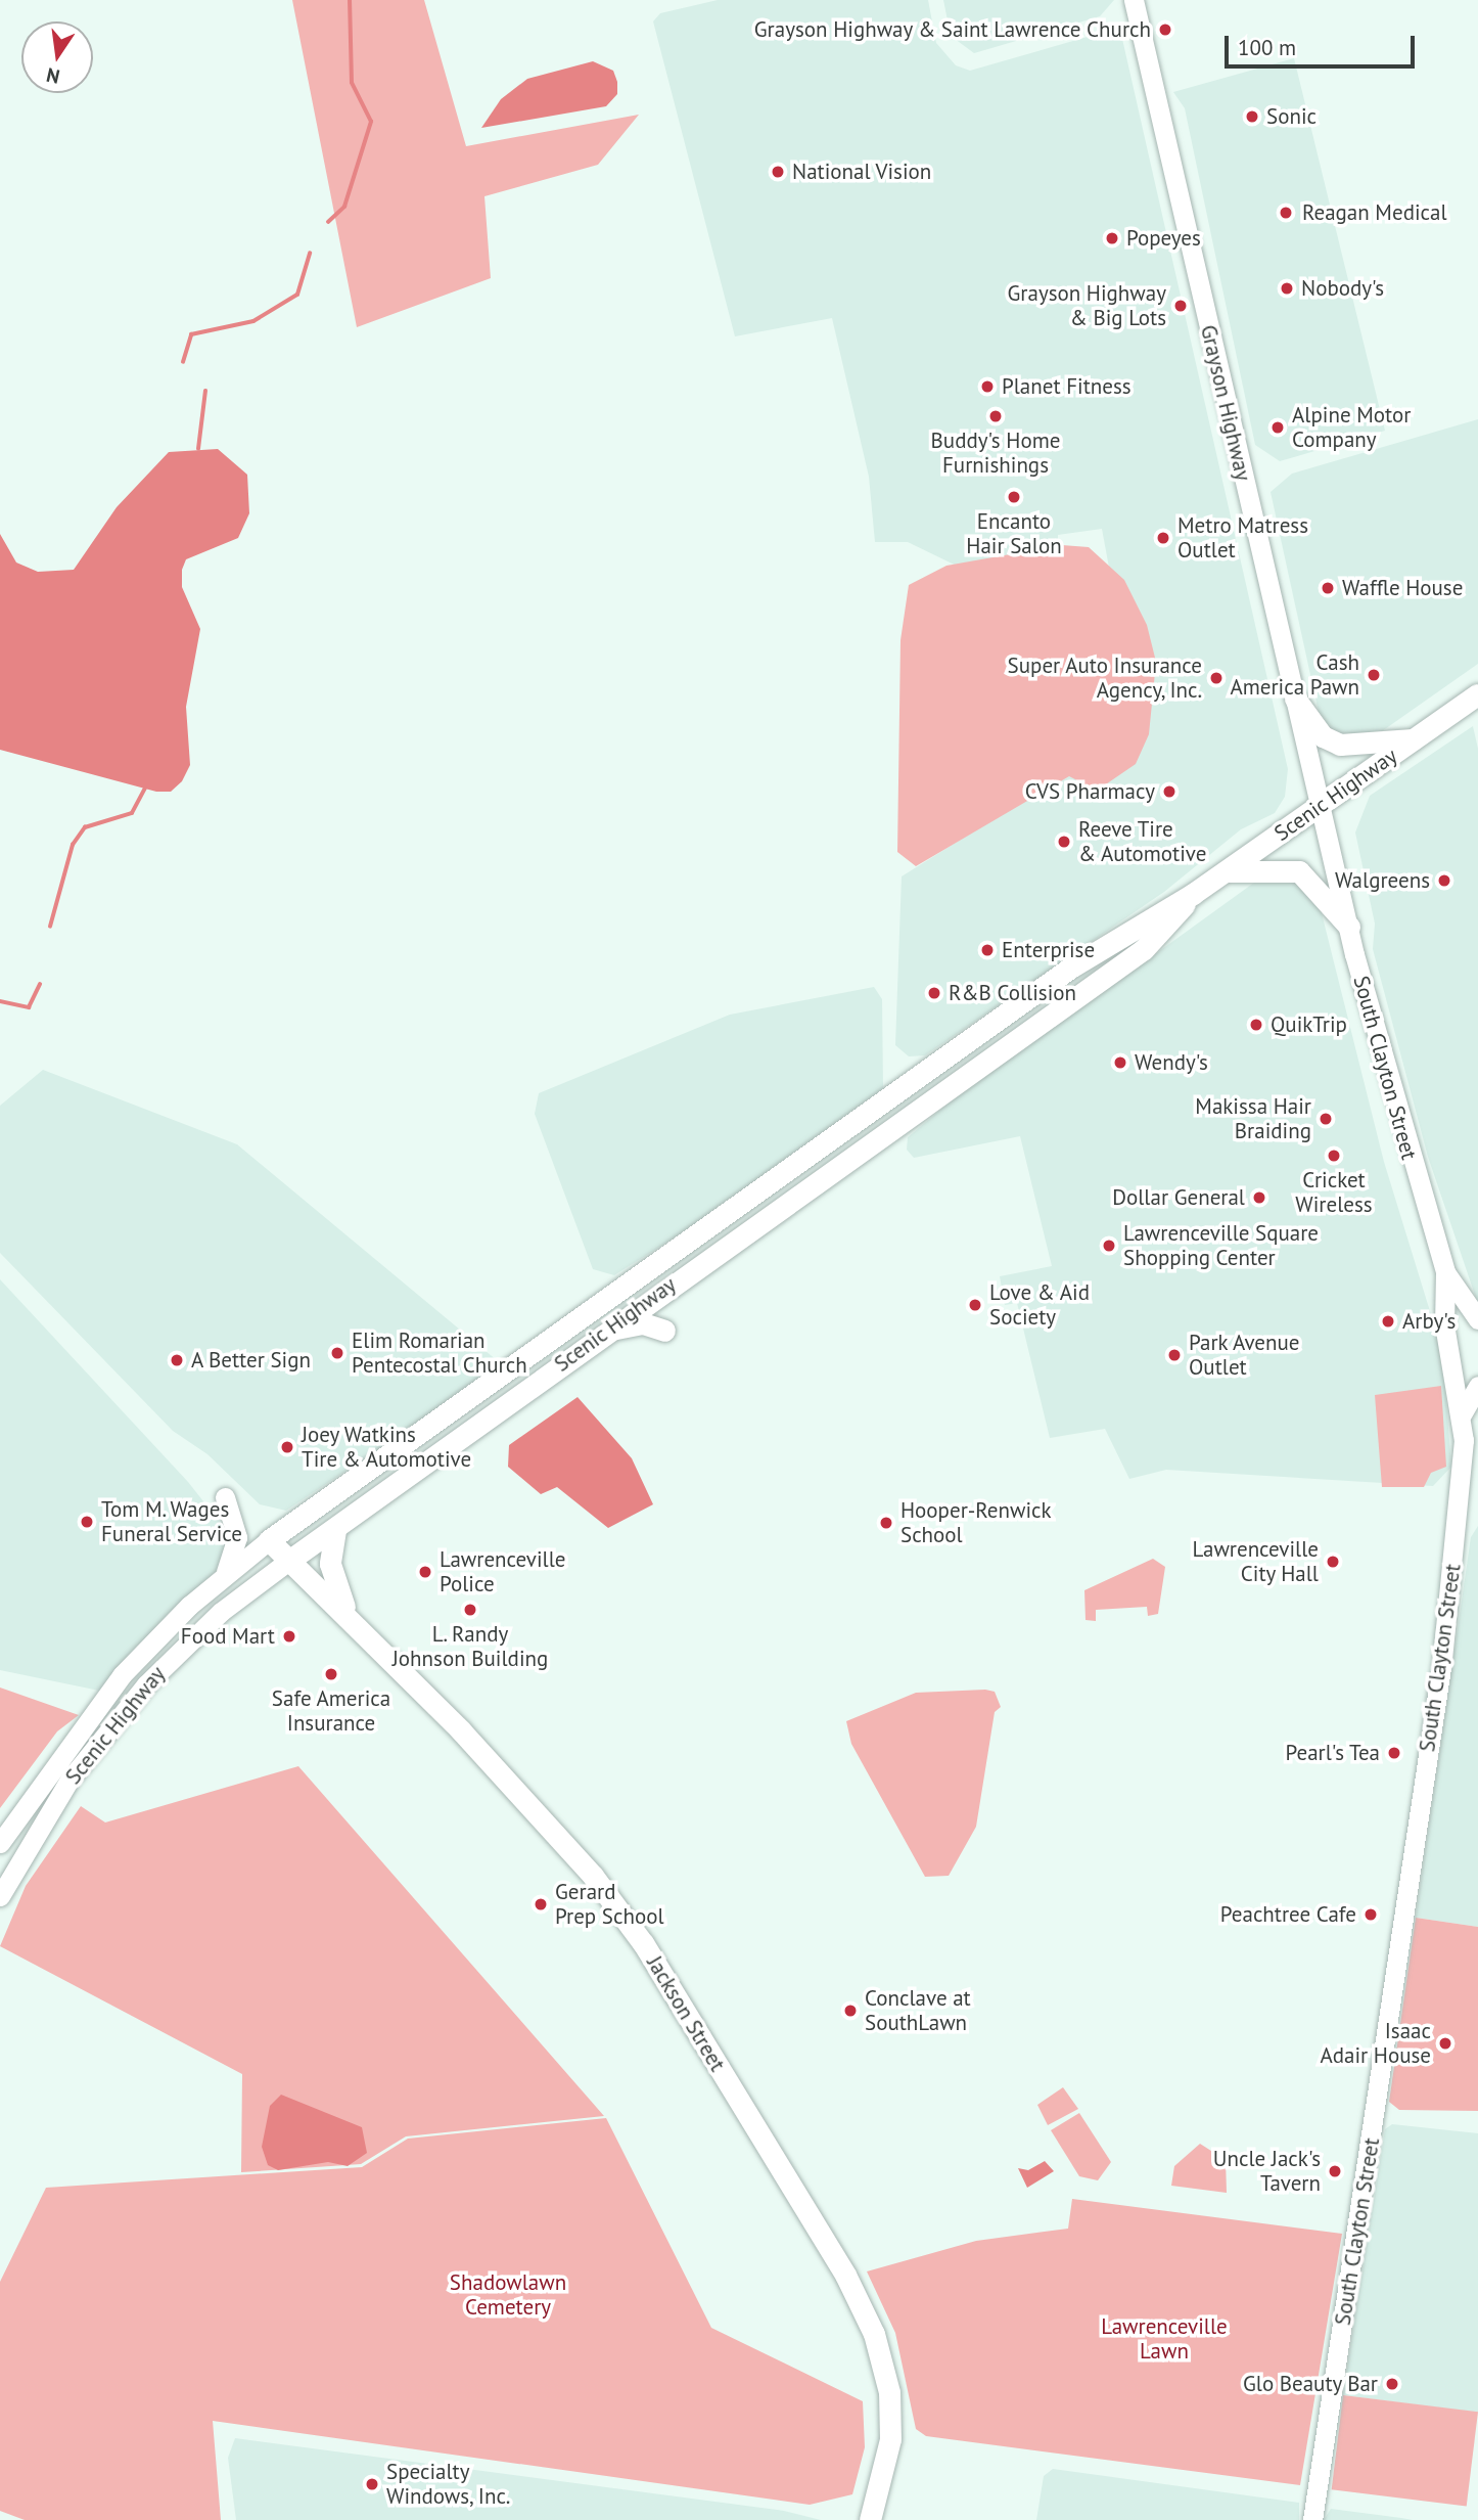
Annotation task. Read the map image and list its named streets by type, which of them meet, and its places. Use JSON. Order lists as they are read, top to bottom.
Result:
{
  "streets": {
    "highway": ["Scenic Highway", "Jackson Street"],
    "main road": ["Grayson Highway", "South Clayton Street"]
  },
  "crossings": [
    ["Grayson Highway", "Scenic Highway"],
    ["Grayson Highway", "South Clayton Street"],
    ["Scenic Highway", "South Clayton Street"],
    ["Scenic Highway", "Jackson Street"]
  ],
  "parks": ["Shadowlawn Cemetery", "Lawrenceville Lawn"],
  "places": [
    "Grayson Highway & Saint Lawrence Church",
    "Sonic",
    "National Vision",
    "Reagan Medical",
    "Popeyes",
    "Nobody's",
    "Grayson Highway & Big Lots",
    "Planet Fitness",
    "Buddy's Home Furnishings",
    "Alpine Motor Company",
    "Encanto Hair Salon",
    "Metro Matress Outlet",
    "Waffle House",
    "Cash America Pawn",
    "Super Auto Insurance Agency, Inc.",
    "CVS Pharmacy",
    "Reeve Tire & Automotive",
    "Walgreens",
    "Enterprise",
    "R&B Collision",
    "QuikTrip",
    "Wendy's",
    "Makissa Hair Braiding",
    "Cricket Wireless",
    "Dollar General",
    "Lawrenceville Square Shopping Center",
    "Love & Aid Society",
    "Arby's",
    "Elim Romarian Pentecostal Church",
    "Park Avenue Outlet",
    "A Better Sign",
    "Joey Watkins Tire & Automotive",
    "Tom M. Wages Funeral Service",
    "Hooper-Renwick School",
    "Lawrenceville City Hall",
    "Lawrenceville Police",
    "L. Randy Johnson Building",
    "Food Mart",
    "Safe America Insurance",
    "Pearl's Tea",
    "Gerard Prep School",
    "Peachtree Cafe",
    "Conclave at SouthLawn",
    "Isaac Adair House",
    "Uncle Jack's Tavern",
    "Glo Beauty Bar",
    "Specialty Windows, Inc."
  ],
  "scale_bar": "100 m",
  "north": "bottom"
}
